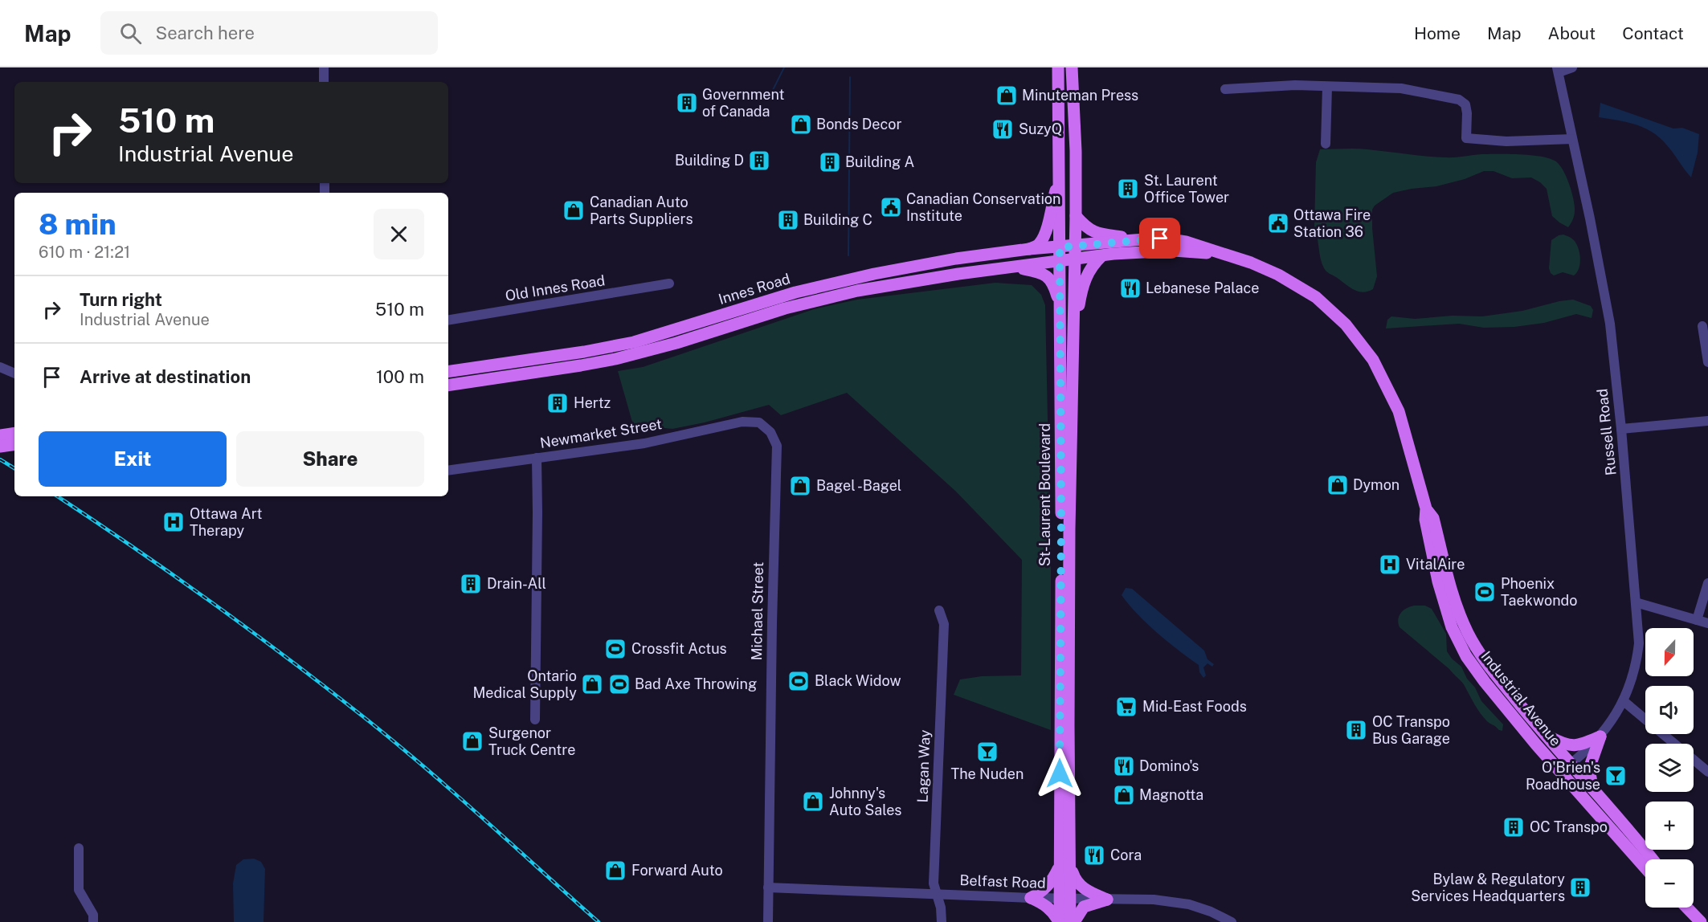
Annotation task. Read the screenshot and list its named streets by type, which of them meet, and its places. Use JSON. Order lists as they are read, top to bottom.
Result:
{
  "streets": {
    "main road": ["Innes Road", "St-Laurent Boulevard", "Industrial Avenue"],
    "street": [
      "Old Innes Road",
      "Russell Road",
      "Newmarket Street",
      "Michael Street",
      "Lagan Way",
      "Belfast Road"
    ]
  },
  "crossings": [
    ["Innes Road", "St-Laurent Boulevard"],
    ["Innes Road", "Industrial Avenue"],
    ["Russell Road", "Industrial Avenue"],
    ["Newmarket Street", "Michael Street"],
    ["St-Laurent Boulevard", "Industrial Avenue"],
    ["St-Laurent Boulevard", "Belfast Road"],
    ["Michael Street", "Belfast Road"],
    ["Lagan Way", "Belfast Road"]
  ],
  "places": {
    "shop": [
      "Minuteman Press",
      "Bonds Decor",
      "Canadian Auto Parts Suppliers",
      "Dymon",
      "Bagel -Bagel",
      "Ontario Medical Supply",
      "Surgenor Truck Centre",
      "Magnotta",
      "Johnny's Auto Sales",
      "Forward Auto"
    ],
    "building": [
      "Government of Canada",
      "Building D",
      "Building A",
      "St. Laurent Office Tower",
      "Building C",
      "Hertz",
      "Drain-All",
      "OC Transpo Bus Garage",
      "OC Transpo",
      "Bylaw & Regulatory Services Headquarters"
    ],
    "restaurant": [
      "SuzyQ",
      "Lebanese Palace",
      "Domino's",
      "Cora"
    ],
    "public building": ["Canadian Conservation Institute", "Ottawa Fire Station 36"],
    "hospital": ["Ottawa Art Therapy", "VitalAire"],
    "sports": [
      "Phoenix Taekwondo",
      "Crossfit Actus",
      "Black Widow",
      "Bad Axe Throwing"
    ],
    "supermarket": ["Mid-East Foods"],
    "bar": ["The Nuden", "O'Brien's Roadhouse"]
  },
  "north": "bottom",
  "page": {
    "header": "Map",
    "search": "Search here",
    "nav": [
      "Home",
      "Map",
      "About",
      "Contact"
    ],
    "turn": ["510 m", "Industrial Avenue"],
    "heading": ["8 min", "610 m · 21:21"],
    "list": [
      {
        "name": "Turn right",
        "note": "Industrial Avenue",
        "value": "510 m"
      },
      {
        "name": "Arrive at destination",
        "value": "100 m"
      }
    ],
    "buttons": ["Exit", "Share"],
    "map_buttons": ["+", "−"]
  }
}
